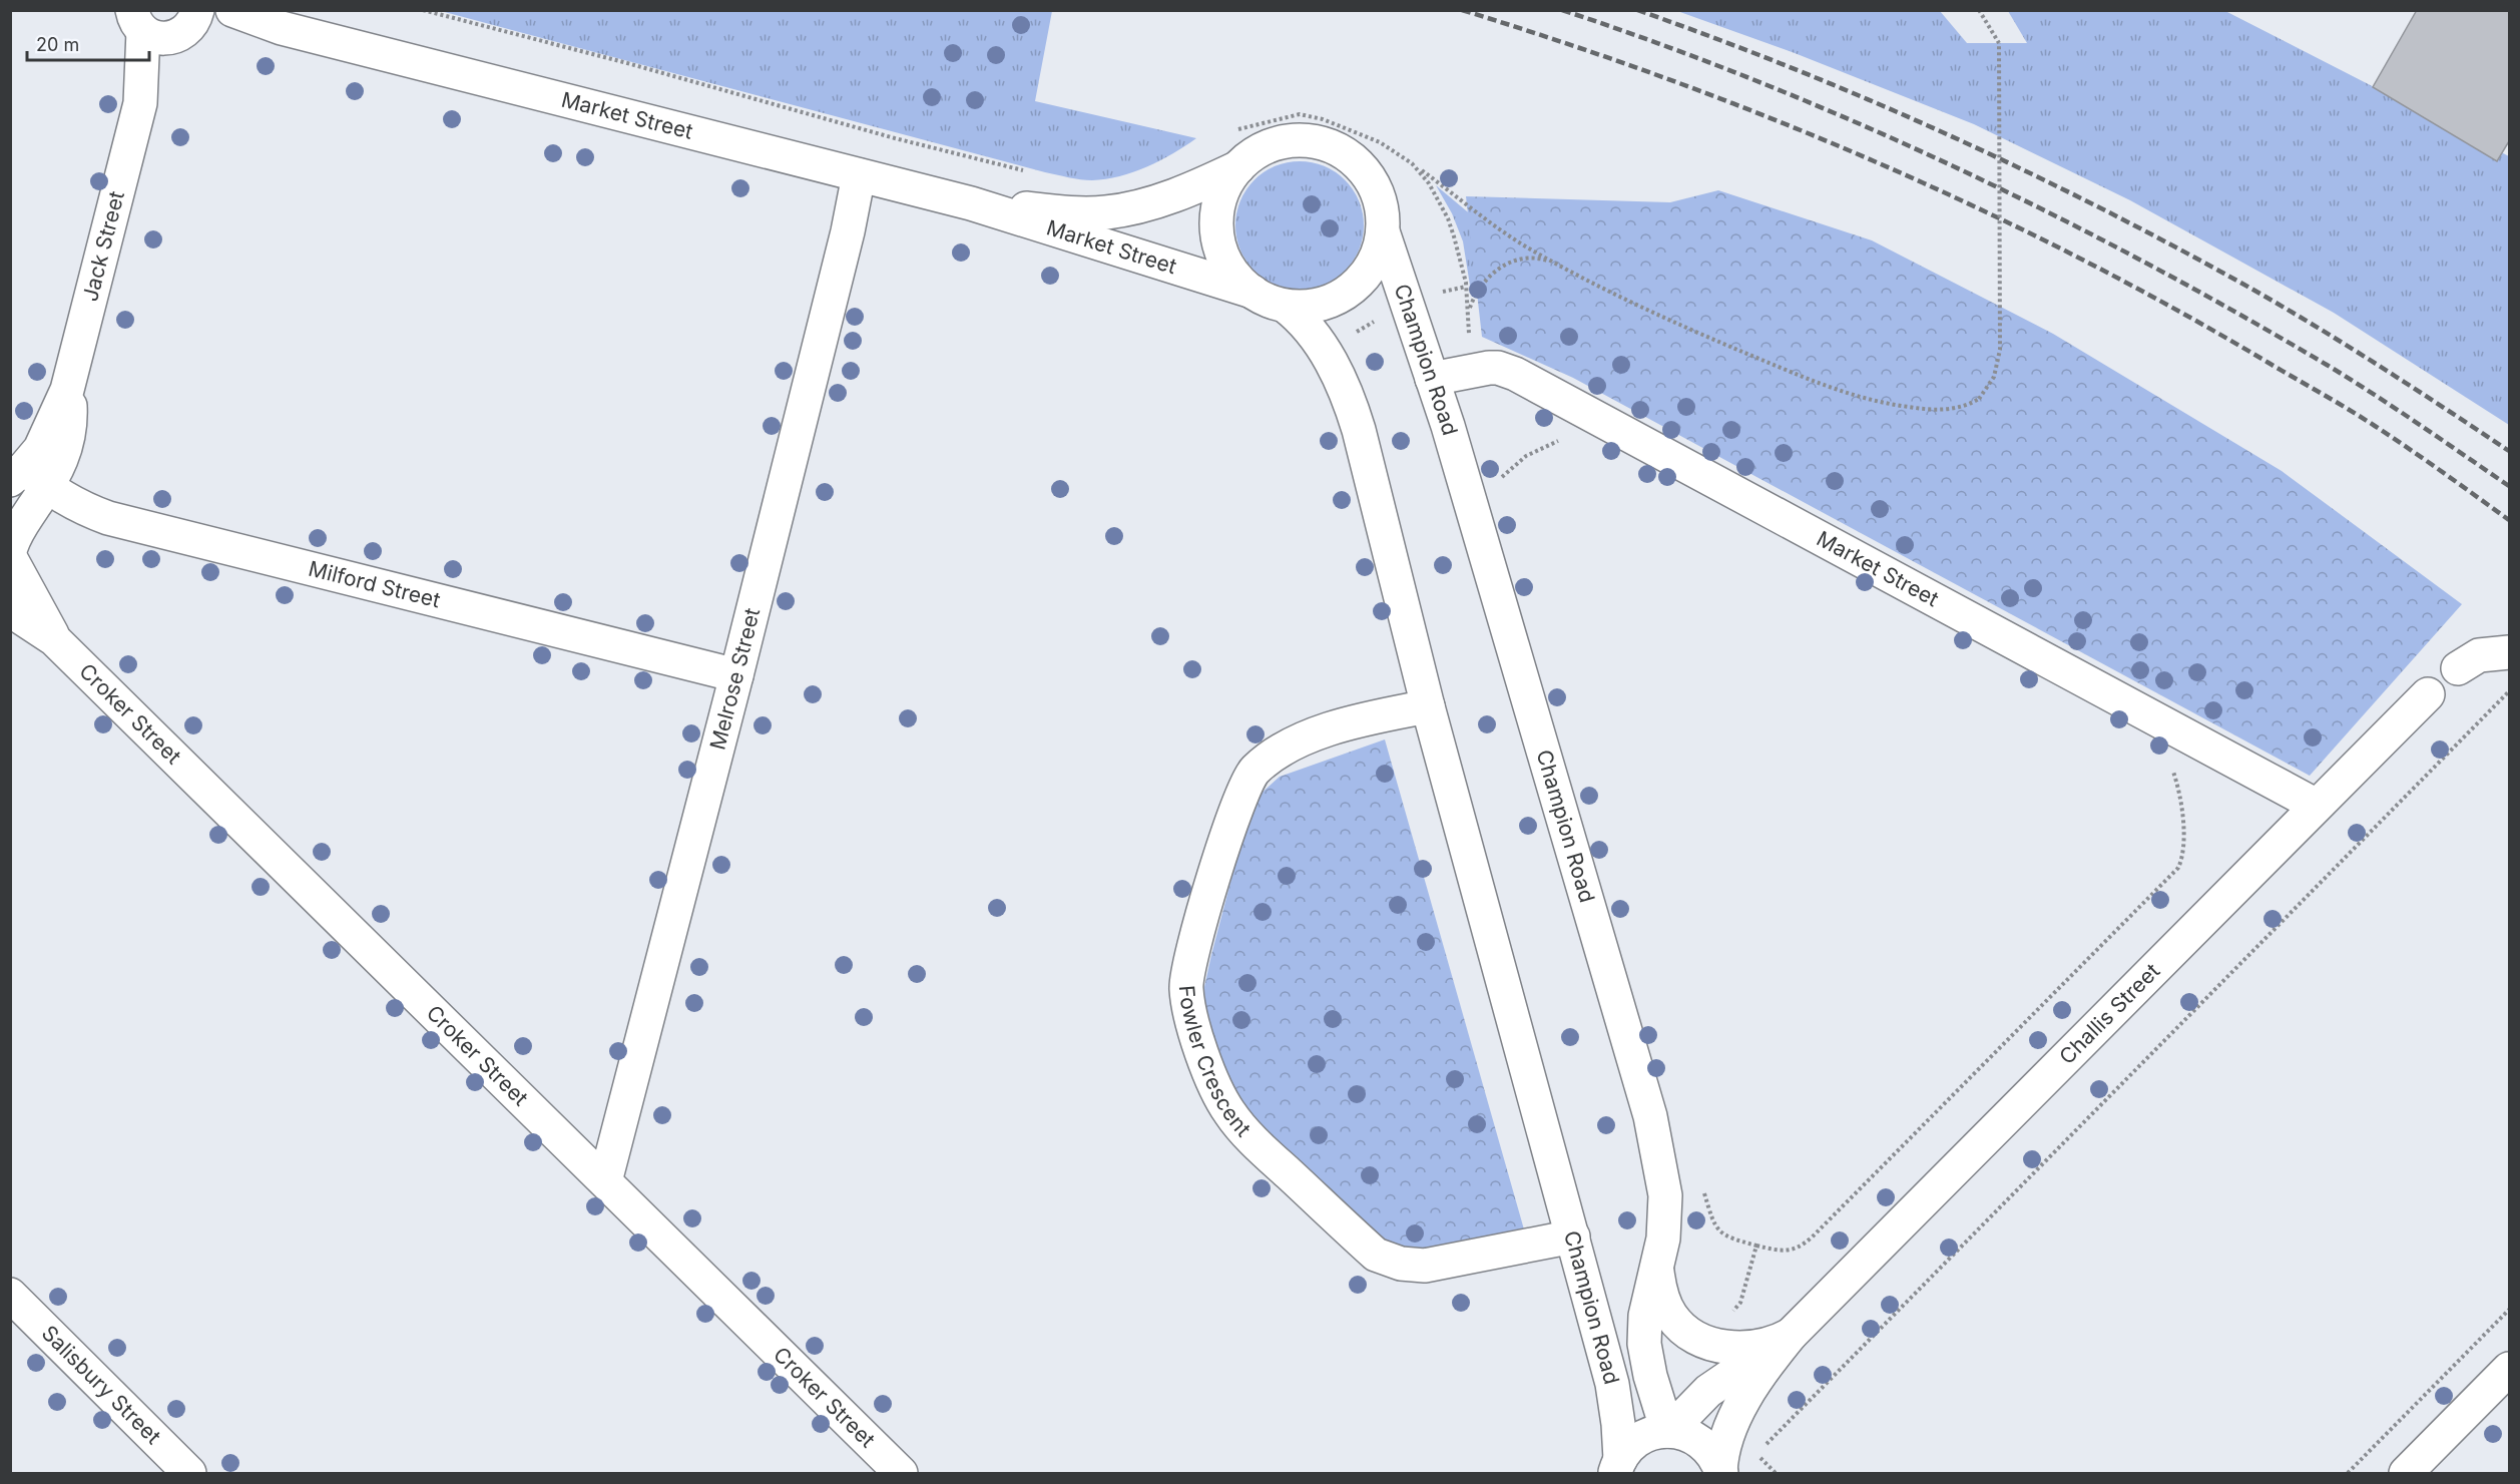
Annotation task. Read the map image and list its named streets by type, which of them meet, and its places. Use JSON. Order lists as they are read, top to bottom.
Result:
{
  "streets": {
    "street": [
      "Market Street",
      "Jack Street",
      "Champion Road",
      "Milford Street",
      "Melrose Street",
      "Croker Street",
      "Challis Street",
      "Fowler Crescent",
      "Salisbury Street"
    ]
  },
  "crossings": [
    ["Market Street", "Jack Street"],
    ["Market Street", "Champion Road"],
    ["Market Street", "Melrose Street"],
    ["Market Street", "Challis Street"],
    ["Jack Street", "Milford Street"],
    ["Champion Road", "Challis Street"],
    ["Champion Road", "Fowler Crescent"],
    ["Milford Street", "Melrose Street"],
    ["Melrose Street", "Croker Street"]
  ],
  "scale_bar": "20 m"
}
